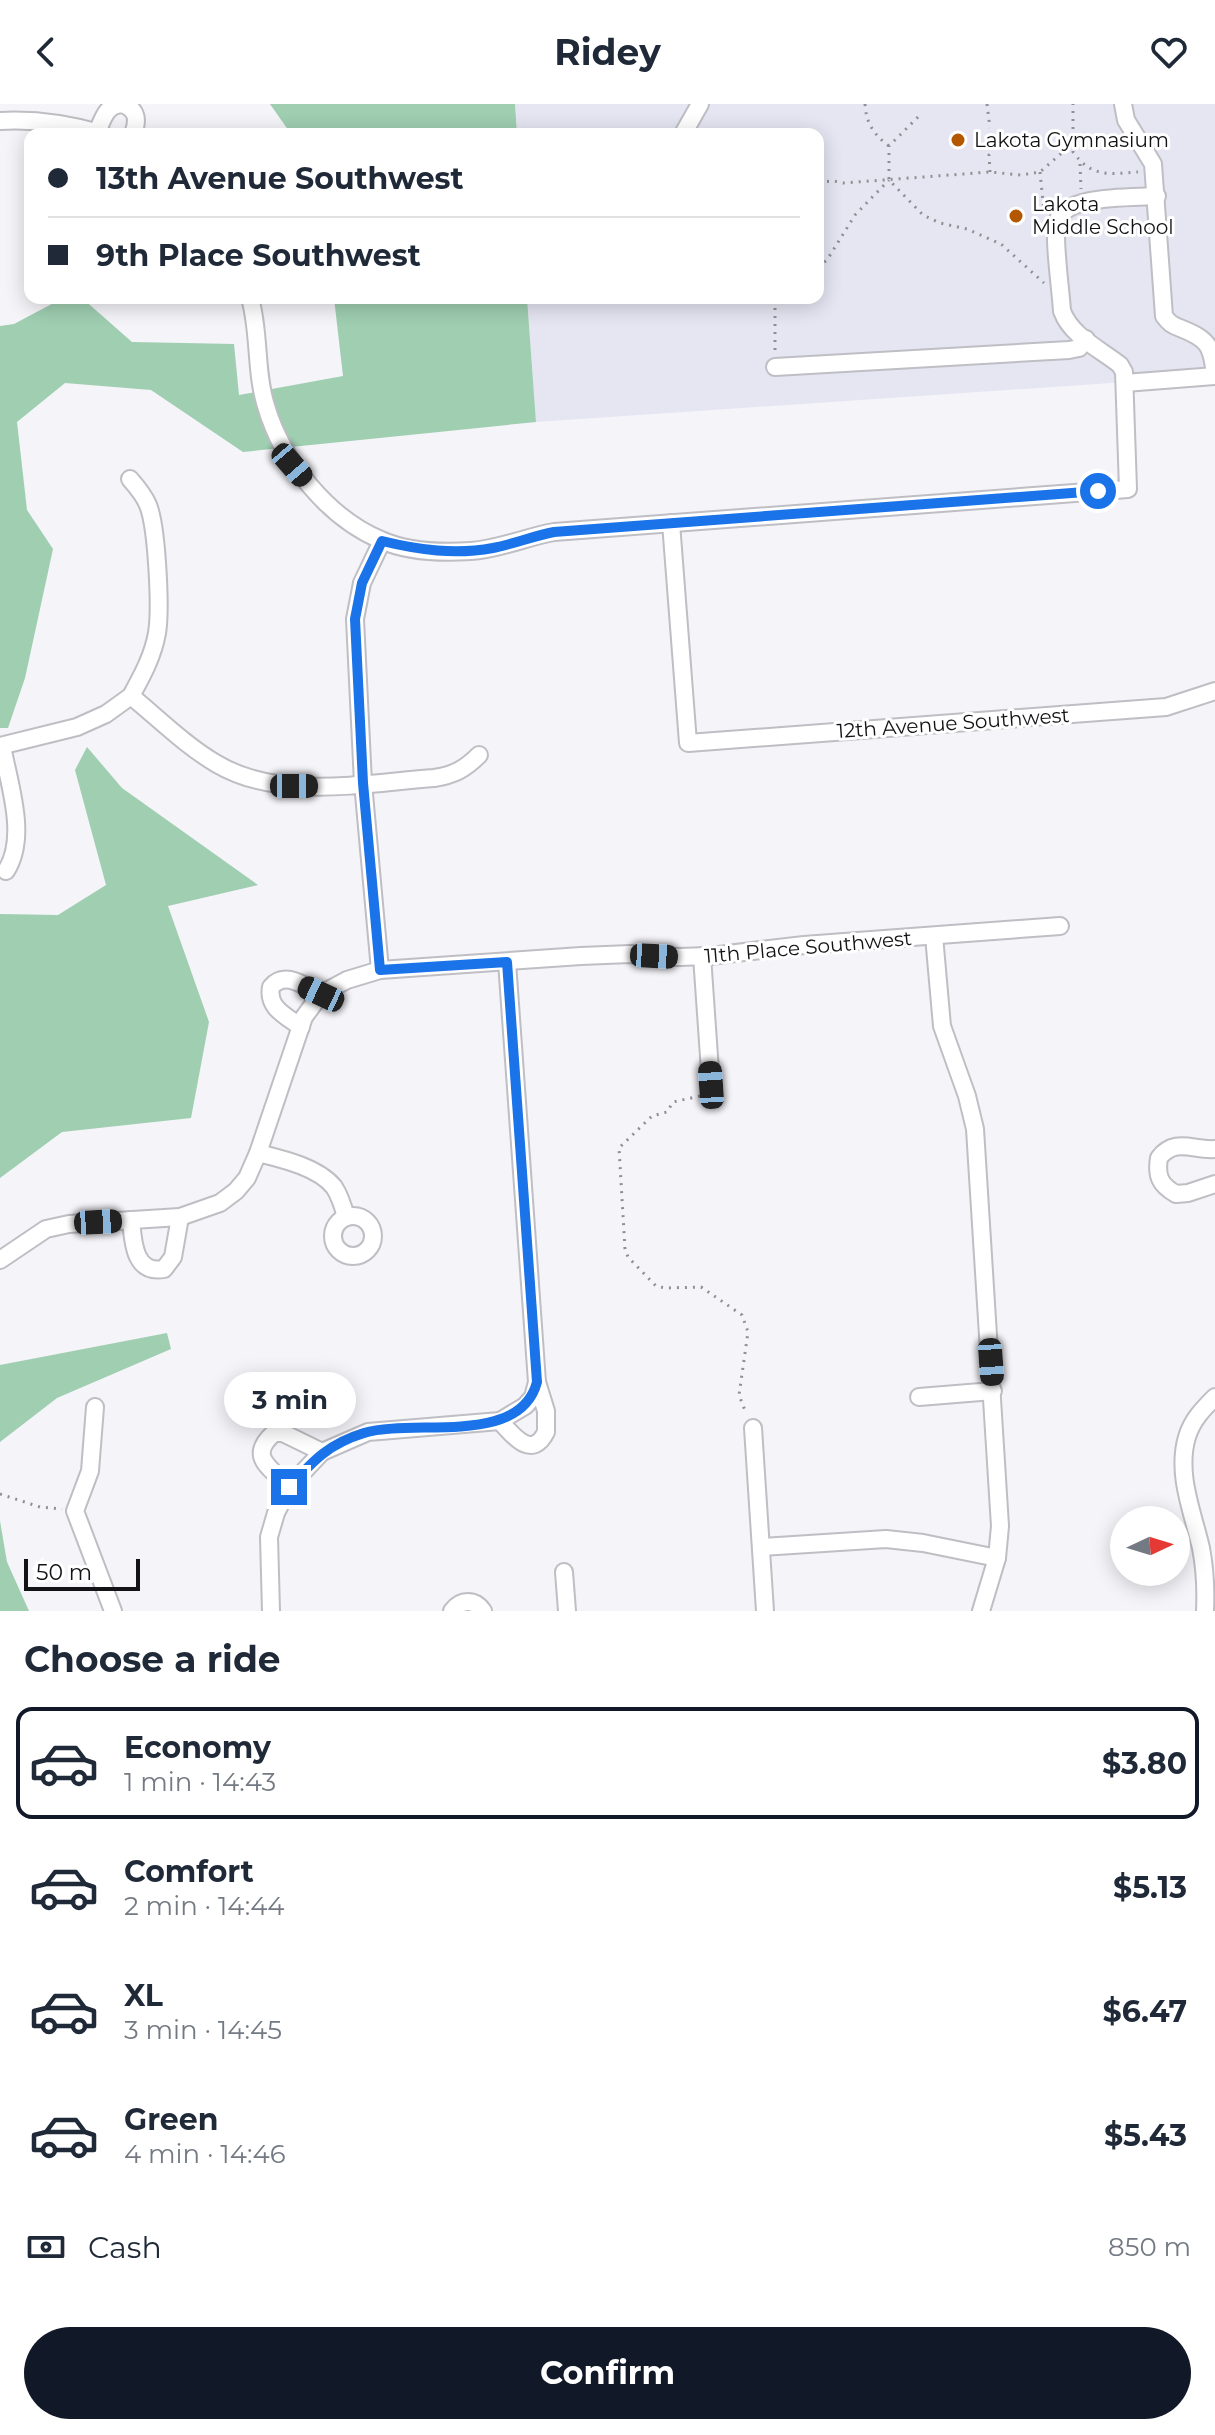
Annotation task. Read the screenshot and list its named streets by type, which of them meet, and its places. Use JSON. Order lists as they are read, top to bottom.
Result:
{
  "streets": {
    "street": ["12th Avenue Southwest", "11th Place Southwest"]
  },
  "places": ["Lakota Gymnasium", "Lakota Middle School"],
  "scale_bar": "50 m",
  "north": "right",
  "page": {
    "header": "Ridey",
    "banner": ["13th Avenue Southwest", "9th Place Southwest"],
    "bubble": "3 min",
    "scale": "50 m",
    "heading": "Choose a ride",
    "list": [
      {
        "name": "Economy",
        "note": "1 min · 14:43",
        "value": "$3.80"
      },
      {
        "name": "Comfort",
        "note": "2 min · 14:44",
        "value": "$5.13"
      },
      {
        "name": "XL",
        "note": "3 min · 14:45",
        "value": "$6.47"
      },
      {
        "name": "Green",
        "note": "4 min · 14:46",
        "value": "$5.43"
      }
    ],
    "pay": ["Cash", "850 m"],
    "buttons": "Confirm"
  }
}
